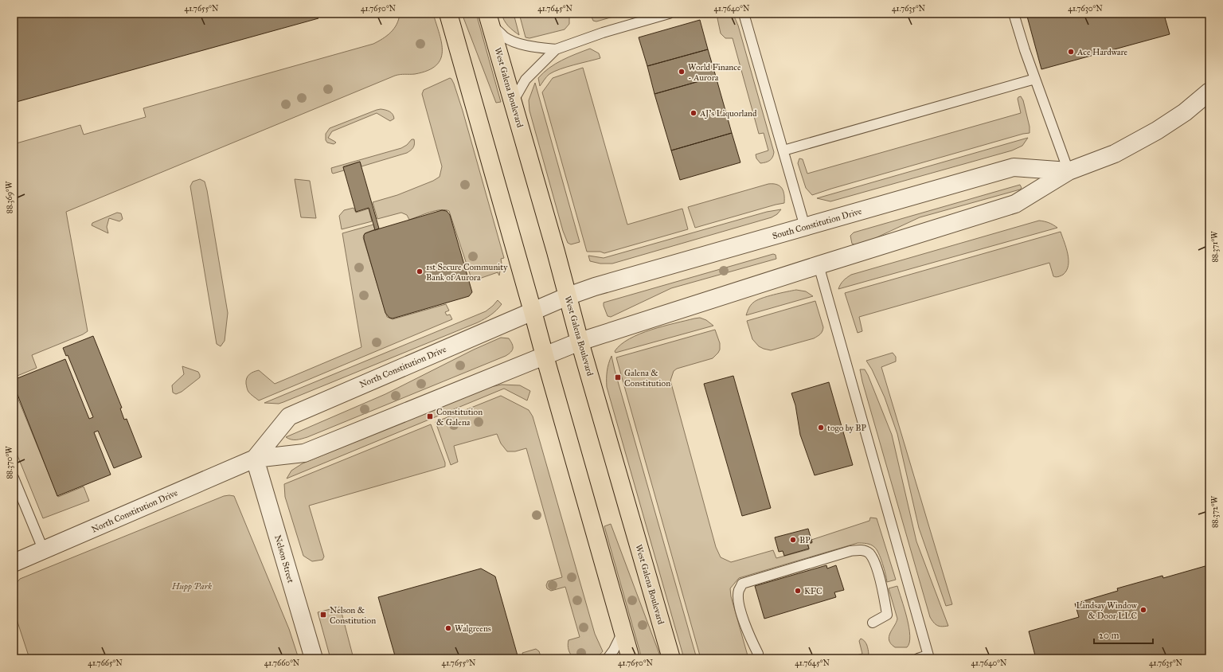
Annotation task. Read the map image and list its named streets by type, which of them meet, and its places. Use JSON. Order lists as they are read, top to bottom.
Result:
{
  "streets": {
    "main road": ["West Galena Boulevard"],
    "street": ["South Constitution Drive", "North Constitution Drive", "Nelson Street"]
  },
  "crossings": [
    ["West Galena Boulevard", "South Constitution Drive"],
    ["West Galena Boulevard", "North Constitution Drive"],
    ["South Constitution Drive", "North Constitution Drive"],
    ["North Constitution Drive", "Nelson Street"]
  ],
  "parks": ["Hupp Park"],
  "places": {
    "other": [
      "Ace Hardware",
      "World Finance - Aurora",
      "AJ's Liquorland",
      "1st Secure Community Bank of Aurora",
      "togo by BP",
      "BP",
      "KFC",
      "Lindsay Window & Door LLC",
      "Walgreens"
    ],
    "transit": ["Galena & Constitution", "Constitution & Galena", "Nelson & Constitution"]
  },
  "scale_bar": "20 m",
  "coordinates": [
    "41.7655°N",
    "41.7650°N",
    "41.7645°N",
    "41.7640°N",
    "41.7635°N",
    "41.7630°N",
    "88.369°W",
    "88.371°W",
    "88.370°W",
    "88.372°W",
    "41.7665°N",
    "41.7660°N"
  ]
}
